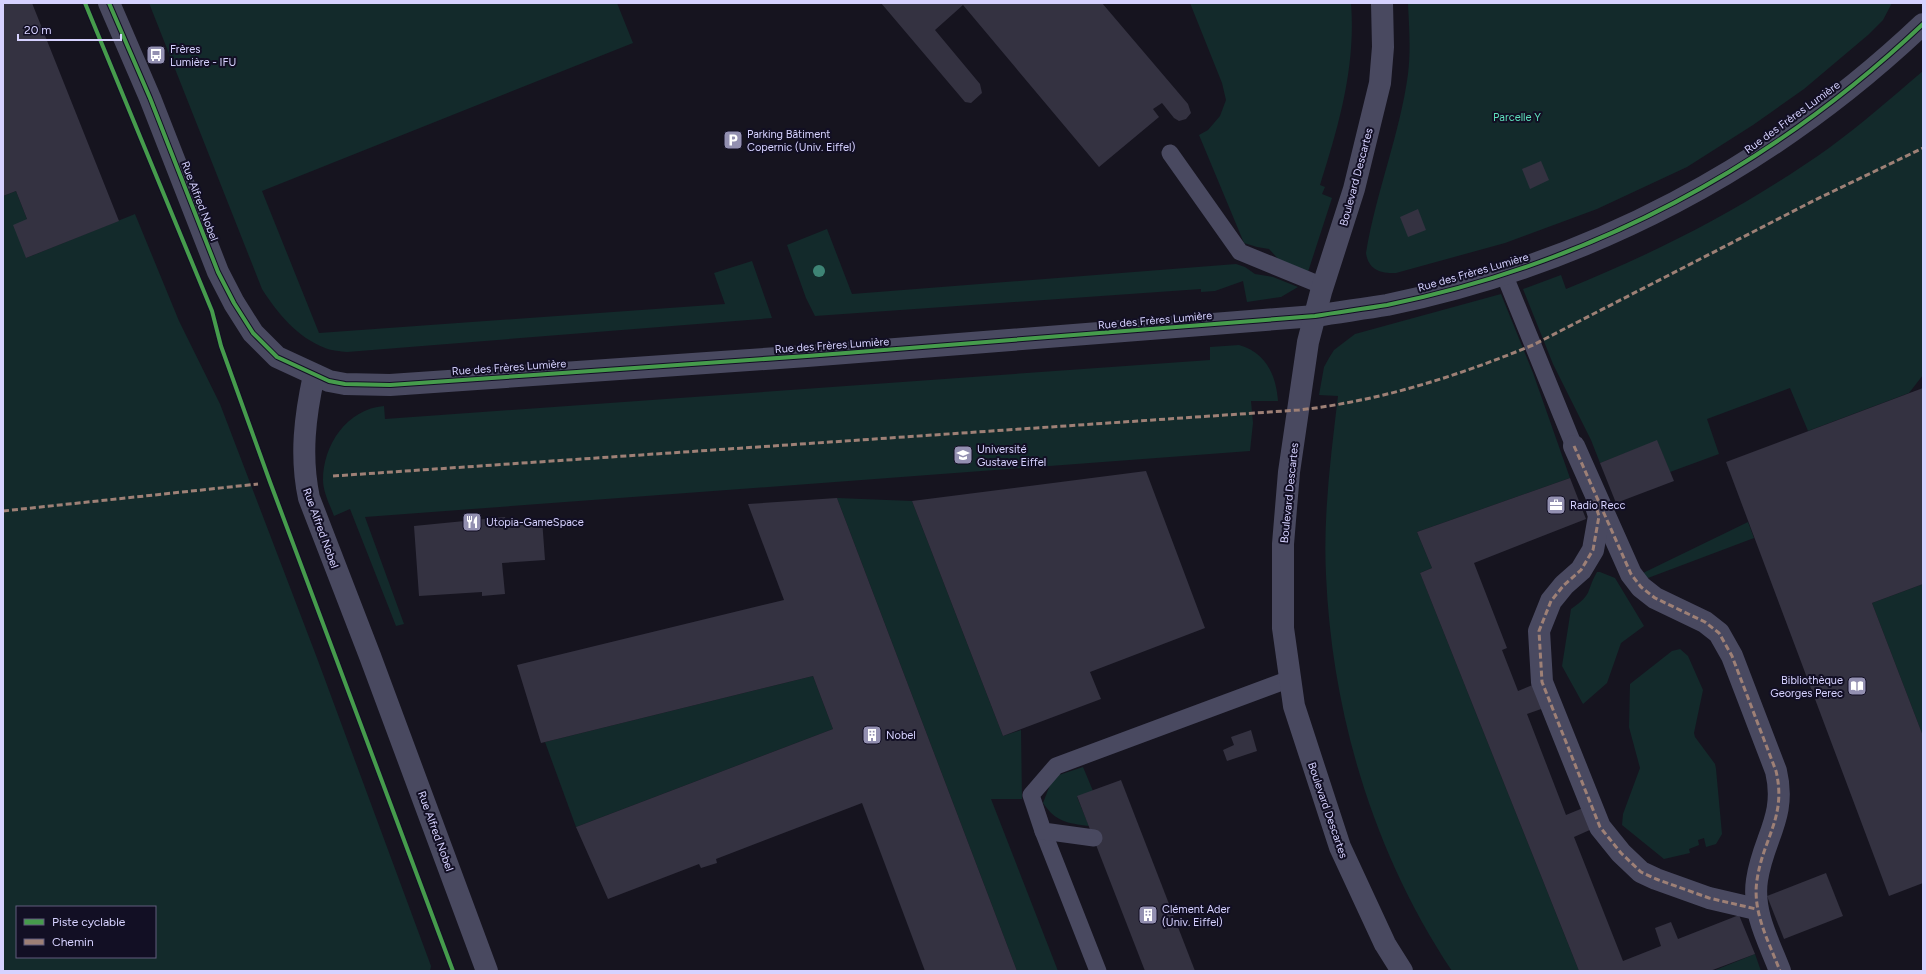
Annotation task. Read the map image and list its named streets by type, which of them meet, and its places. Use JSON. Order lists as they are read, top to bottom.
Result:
{
  "streets": {
    "street": ["Rue des Frères Lumière", "Boulevard Descartes", "Rue Alfred Nobel"]
  },
  "crossings": [
    ["Rue des Frères Lumière", "Boulevard Descartes"],
    ["Rue des Frères Lumière", "Rue Alfred Nobel"]
  ],
  "parks": ["Parcelle Y"],
  "places": {
    "bus stop": ["Frères Lumière - IFU"],
    "parking": ["Parking Bâtiment Copernic (Univ. Eiffel)"],
    "school or university": ["Université Gustave Eiffel"],
    "office": ["Radio Recc"],
    "restaurant": ["Utopia-GameSpace"],
    "library": ["Bibliothèque Georges Perec"],
    "building": ["Nobel", "Clément Ader (Univ. Eiffel)"]
  },
  "legend": ["Piste cyclable", "Chemin"],
  "scale_bar": "20 m"
}
